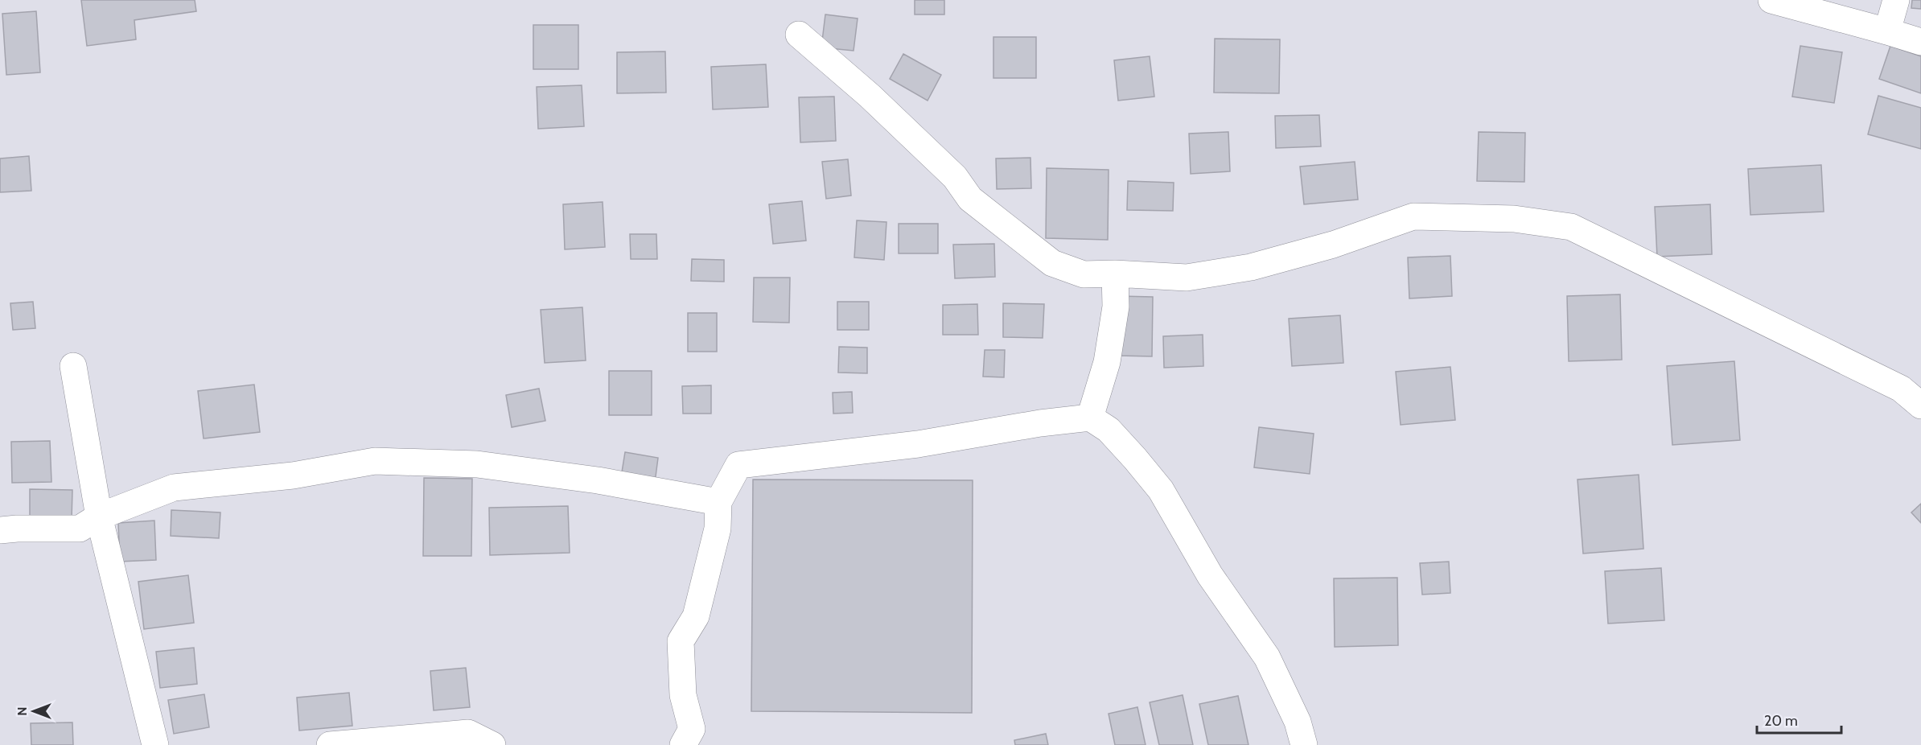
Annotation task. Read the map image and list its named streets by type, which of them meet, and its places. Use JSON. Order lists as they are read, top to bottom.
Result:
{
  "scale_bar": "20 m",
  "north": "left"
}
